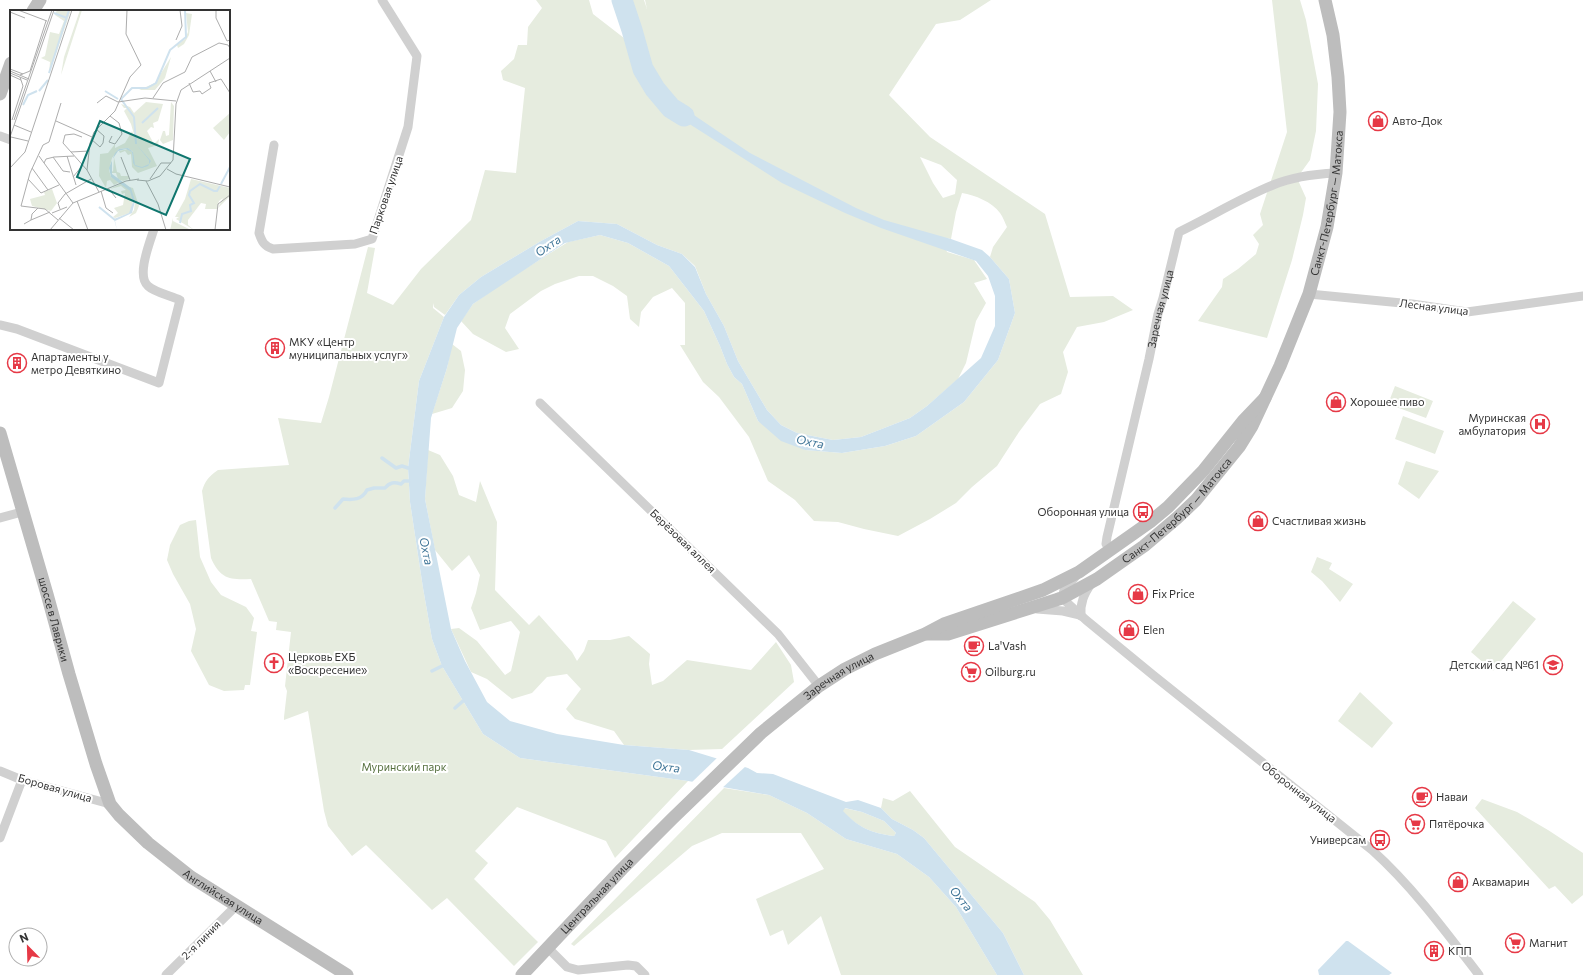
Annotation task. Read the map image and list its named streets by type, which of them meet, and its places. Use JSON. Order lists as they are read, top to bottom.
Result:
{
  "streets": {
    "main road": [
      "Санкт-Петербург — Матокса",
      "Заречная улица",
      "шоссе в Лаврики",
      "Английская улица",
      "Центральная улица"
    ],
    "street": [
      "Парковая улица",
      "Лесная улица",
      "Берёзовая аллея",
      "Боровая улица",
      "Оборонная улица",
      "2-я линия"
    ]
  },
  "crossings": [
    ["Санкт-Петербург — Матокса", "Лесная улица"],
    ["Санкт-Петербург — Матокса", "Заречная улица"],
    ["Санкт-Петербург — Матокса", "Оборонная улица"],
    ["Заречная улица", "Берёзовая аллея"],
    ["Заречная улица", "Оборонная улица"],
    ["Заречная улица", "Центральная улица"],
    ["шоссе в Лаврики", "Боровая улица"],
    ["шоссе в Лаврики", "Английская улица"],
    ["Боровая улица", "Английская улица"],
    ["Английская улица", "2-я линия"]
  ],
  "water": ["Охта"],
  "parks": ["Муринский парк"],
  "places": {
    "shop": [
      "Авто-Док",
      "Хорошее пиво",
      "Счастливая жизнь",
      "Fix Price",
      "Elen",
      "Аквамарин"
    ],
    "building": ["МКУ «Центр муниципальных услуг»", "Апартаменты у метро Девяткино", "КПП"],
    "hospital": ["Муринская амбулатория"],
    "bus stop": ["Оборонная улица", "Универсам"],
    "cafe": ["La'Vash", "Наваи"],
    "church": ["Церковь ЕХБ «Воскресение»"],
    "school or university": ["Детский сад №61"],
    "supermarket": ["Oilburg.ru", "Пятёрочка", "Магнит"]
  },
  "north": "top left"
}
